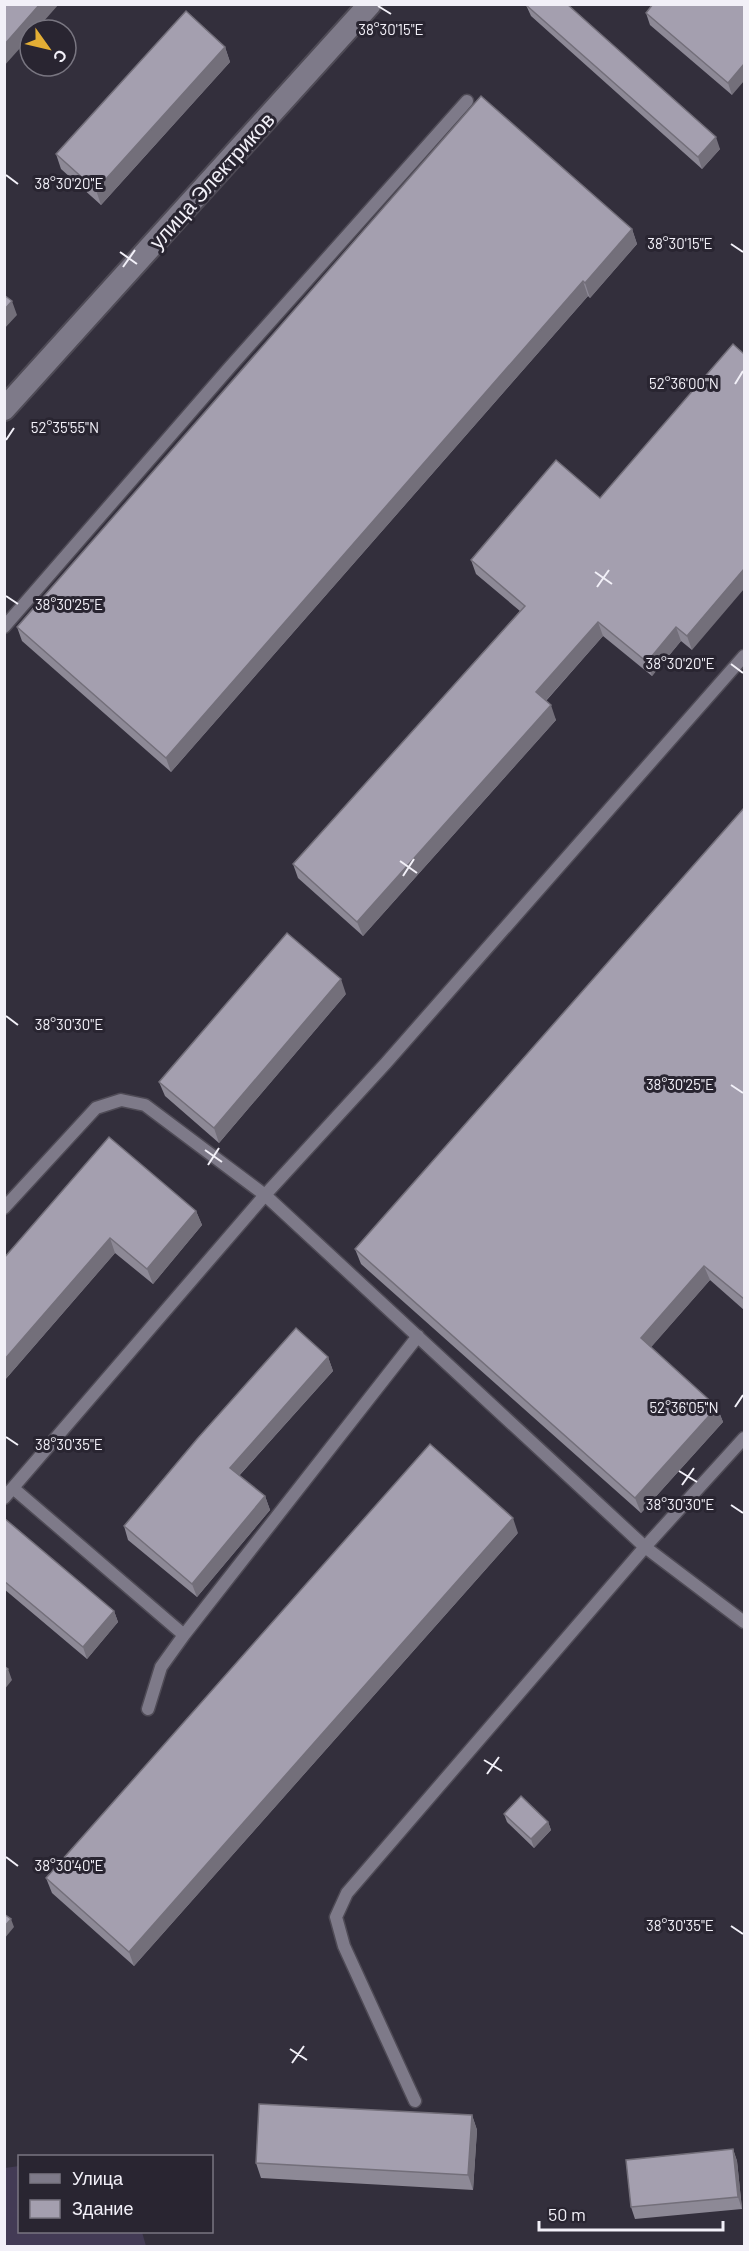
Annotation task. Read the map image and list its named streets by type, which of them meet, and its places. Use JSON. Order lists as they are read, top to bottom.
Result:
{
  "streets": {
    "street": ["улица Электриков"]
  },
  "legend": ["Улица", "Здание"],
  "scale_bar": "50 m",
  "north": "bottom right",
  "coordinates": [
    "38°30'15\"E",
    "38°30'20\"E",
    "52°36'00\"N",
    "52°35'55\"N",
    "38°30'25\"E",
    "38°30'30\"E",
    "52°36'05\"N",
    "38°30'35\"E",
    "38°30'40\"E"
  ]
}
